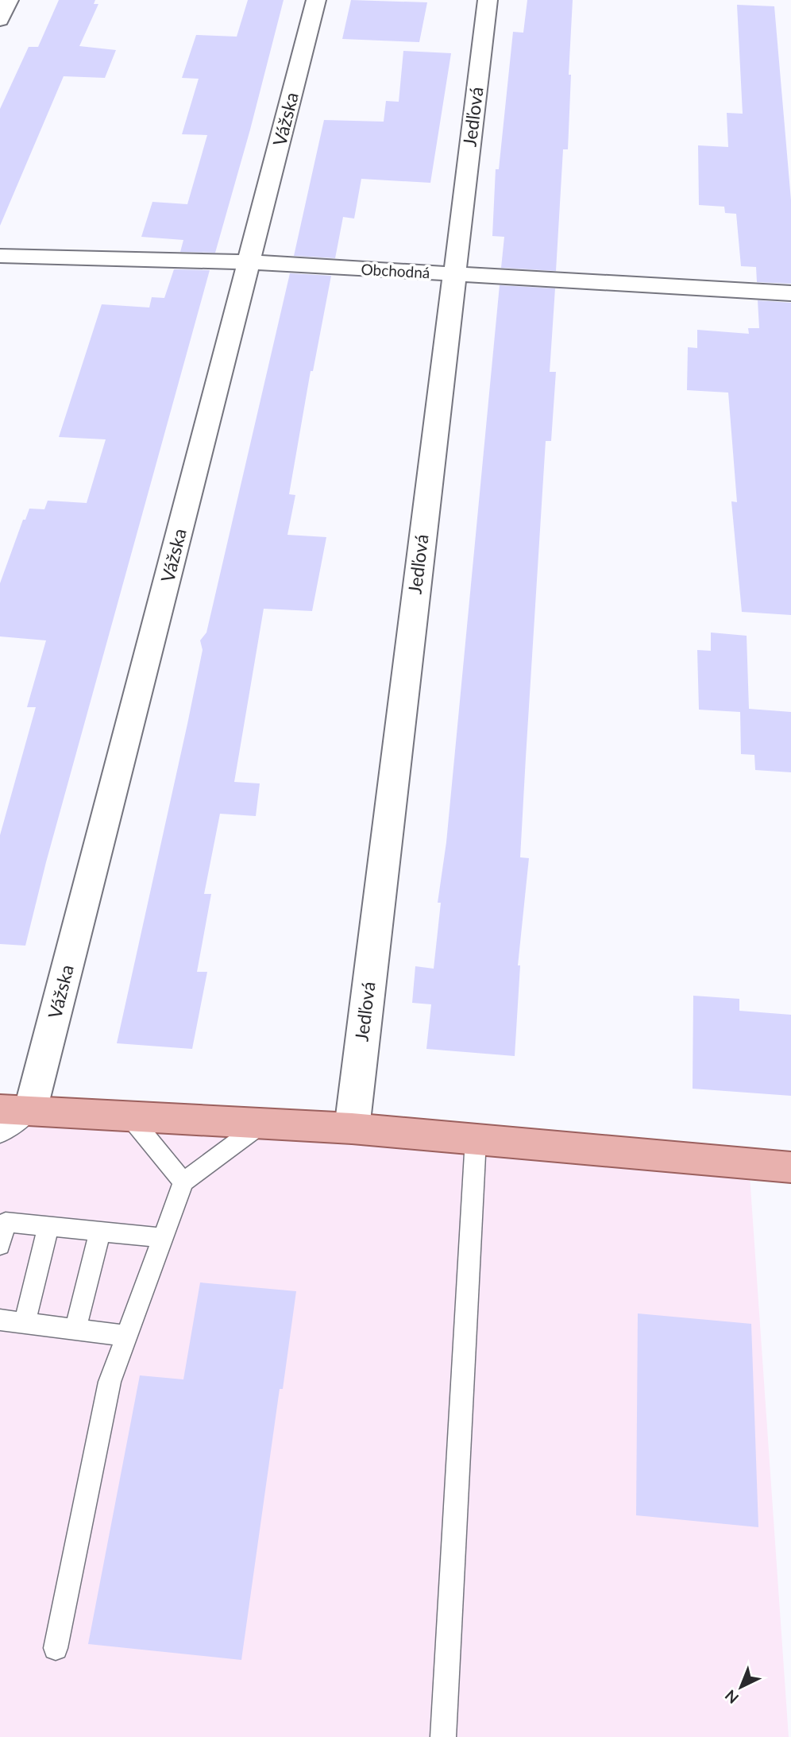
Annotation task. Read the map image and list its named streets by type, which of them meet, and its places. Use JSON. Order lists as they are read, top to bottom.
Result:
{
  "streets": {
    "street": ["Jedľová", "Vážska", "Obchodná"]
  },
  "crossings": [
    ["Jedľová", "Obchodná"],
    ["Vážska", "Obchodná"]
  ],
  "north": "bottom left"
}
